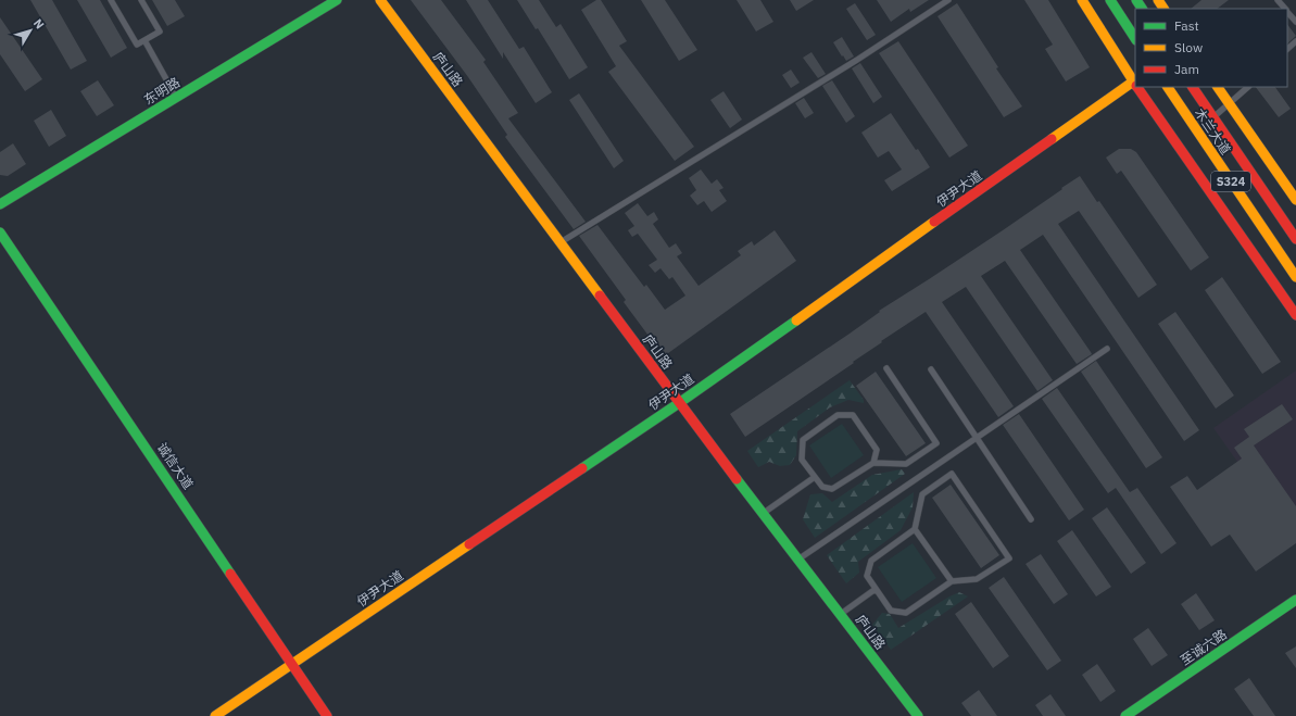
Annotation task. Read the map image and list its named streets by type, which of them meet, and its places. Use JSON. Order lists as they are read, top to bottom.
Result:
{
  "streets": {
    "main road": [
      "庐山路",
      "东明路",
      "木兰大道",
      "S324",
      "伊尹大道",
      "诚信大道",
      "至诚六路"
    ]
  },
  "crossings": [
    ["庐山路", "伊尹大道"],
    ["伊尹大道", "诚信大道"]
  ],
  "legend": ["Fast", "Slow", "Jam"],
  "north": "top right"
}
